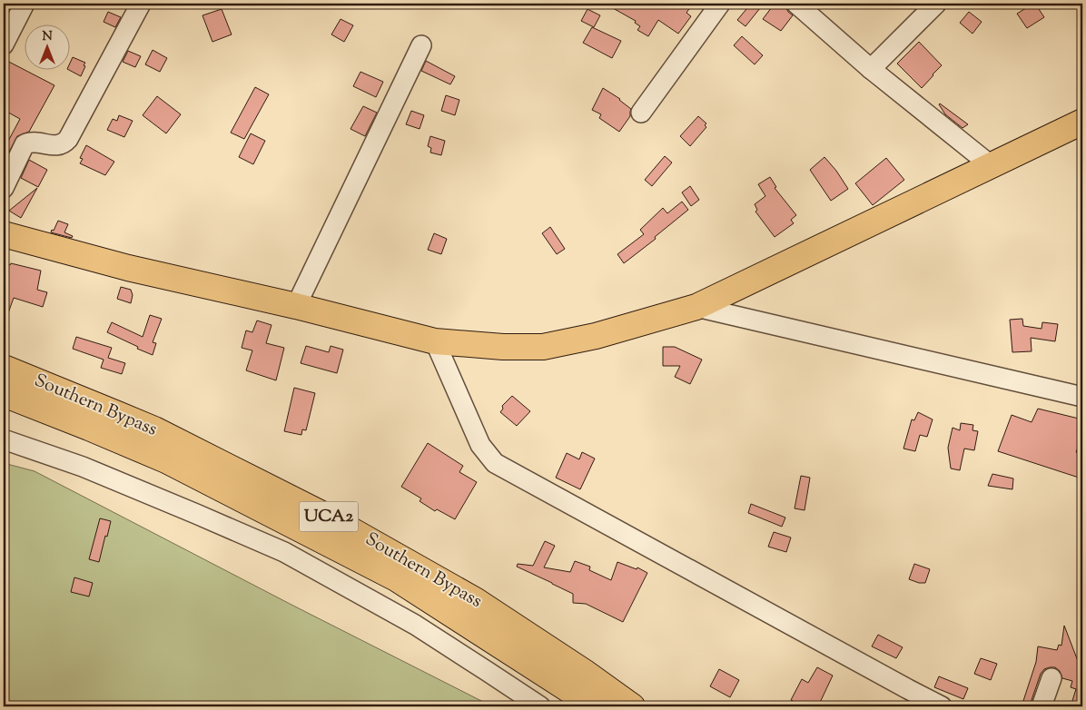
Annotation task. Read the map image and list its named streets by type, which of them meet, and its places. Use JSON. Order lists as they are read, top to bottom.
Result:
{
  "streets": {
    "main road": ["Southern Bypass", "UCA2"]
  },
  "north": "top"
}
